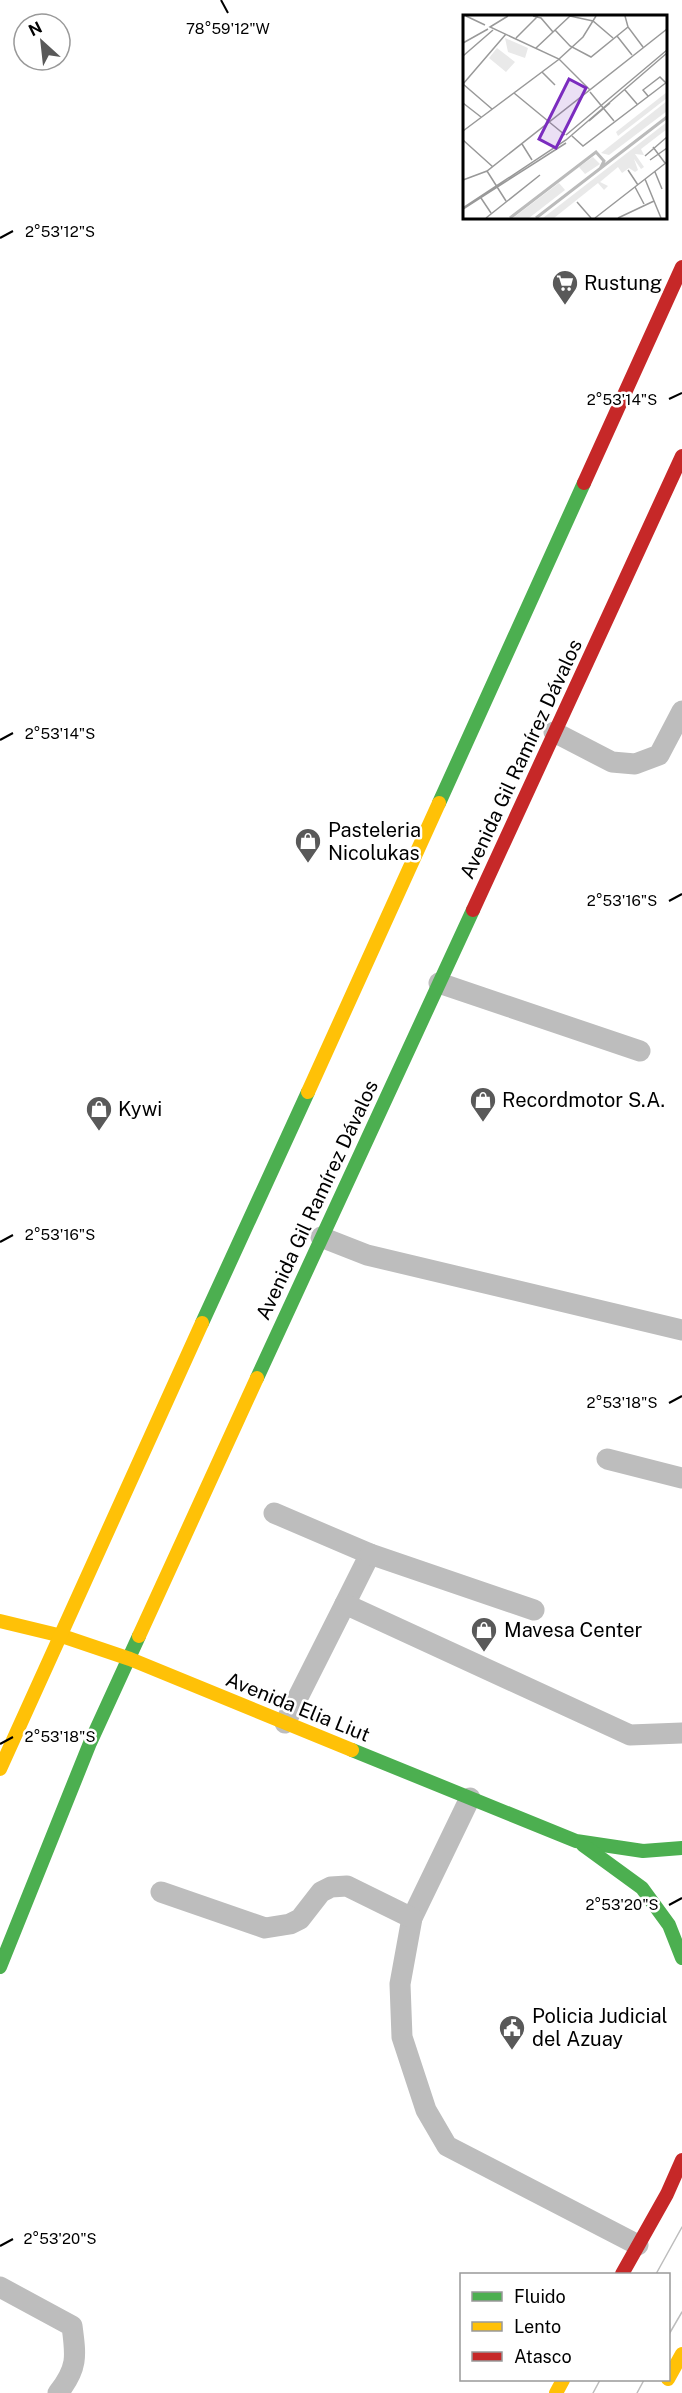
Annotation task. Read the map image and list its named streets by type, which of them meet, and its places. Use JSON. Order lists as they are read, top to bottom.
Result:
{
  "streets": {
    "main road": ["Avenida Gil Ramírez Dávalos", "Avenida Elia Liut"]
  },
  "crossings": [
    ["Avenida Gil Ramírez Dávalos", "Avenida Elia Liut"]
  ],
  "places": {
    "supermarket": ["Rustung"],
    "shop": [
      "Pasteleria Nicolukas",
      "Recordmotor S.A.",
      "Kywi",
      "Mavesa Center"
    ],
    "public building": ["Policia Judicial del Azuay"]
  },
  "legend": ["Fluido", "Lento", "Atasco"],
  "north": "top left",
  "coordinates": [
    "78°59'12\"W",
    "2°53'12\"S",
    "2°53'14\"S",
    "2°53'16\"S",
    "2°53'18\"S",
    "2°53'20\"S"
  ]
}
